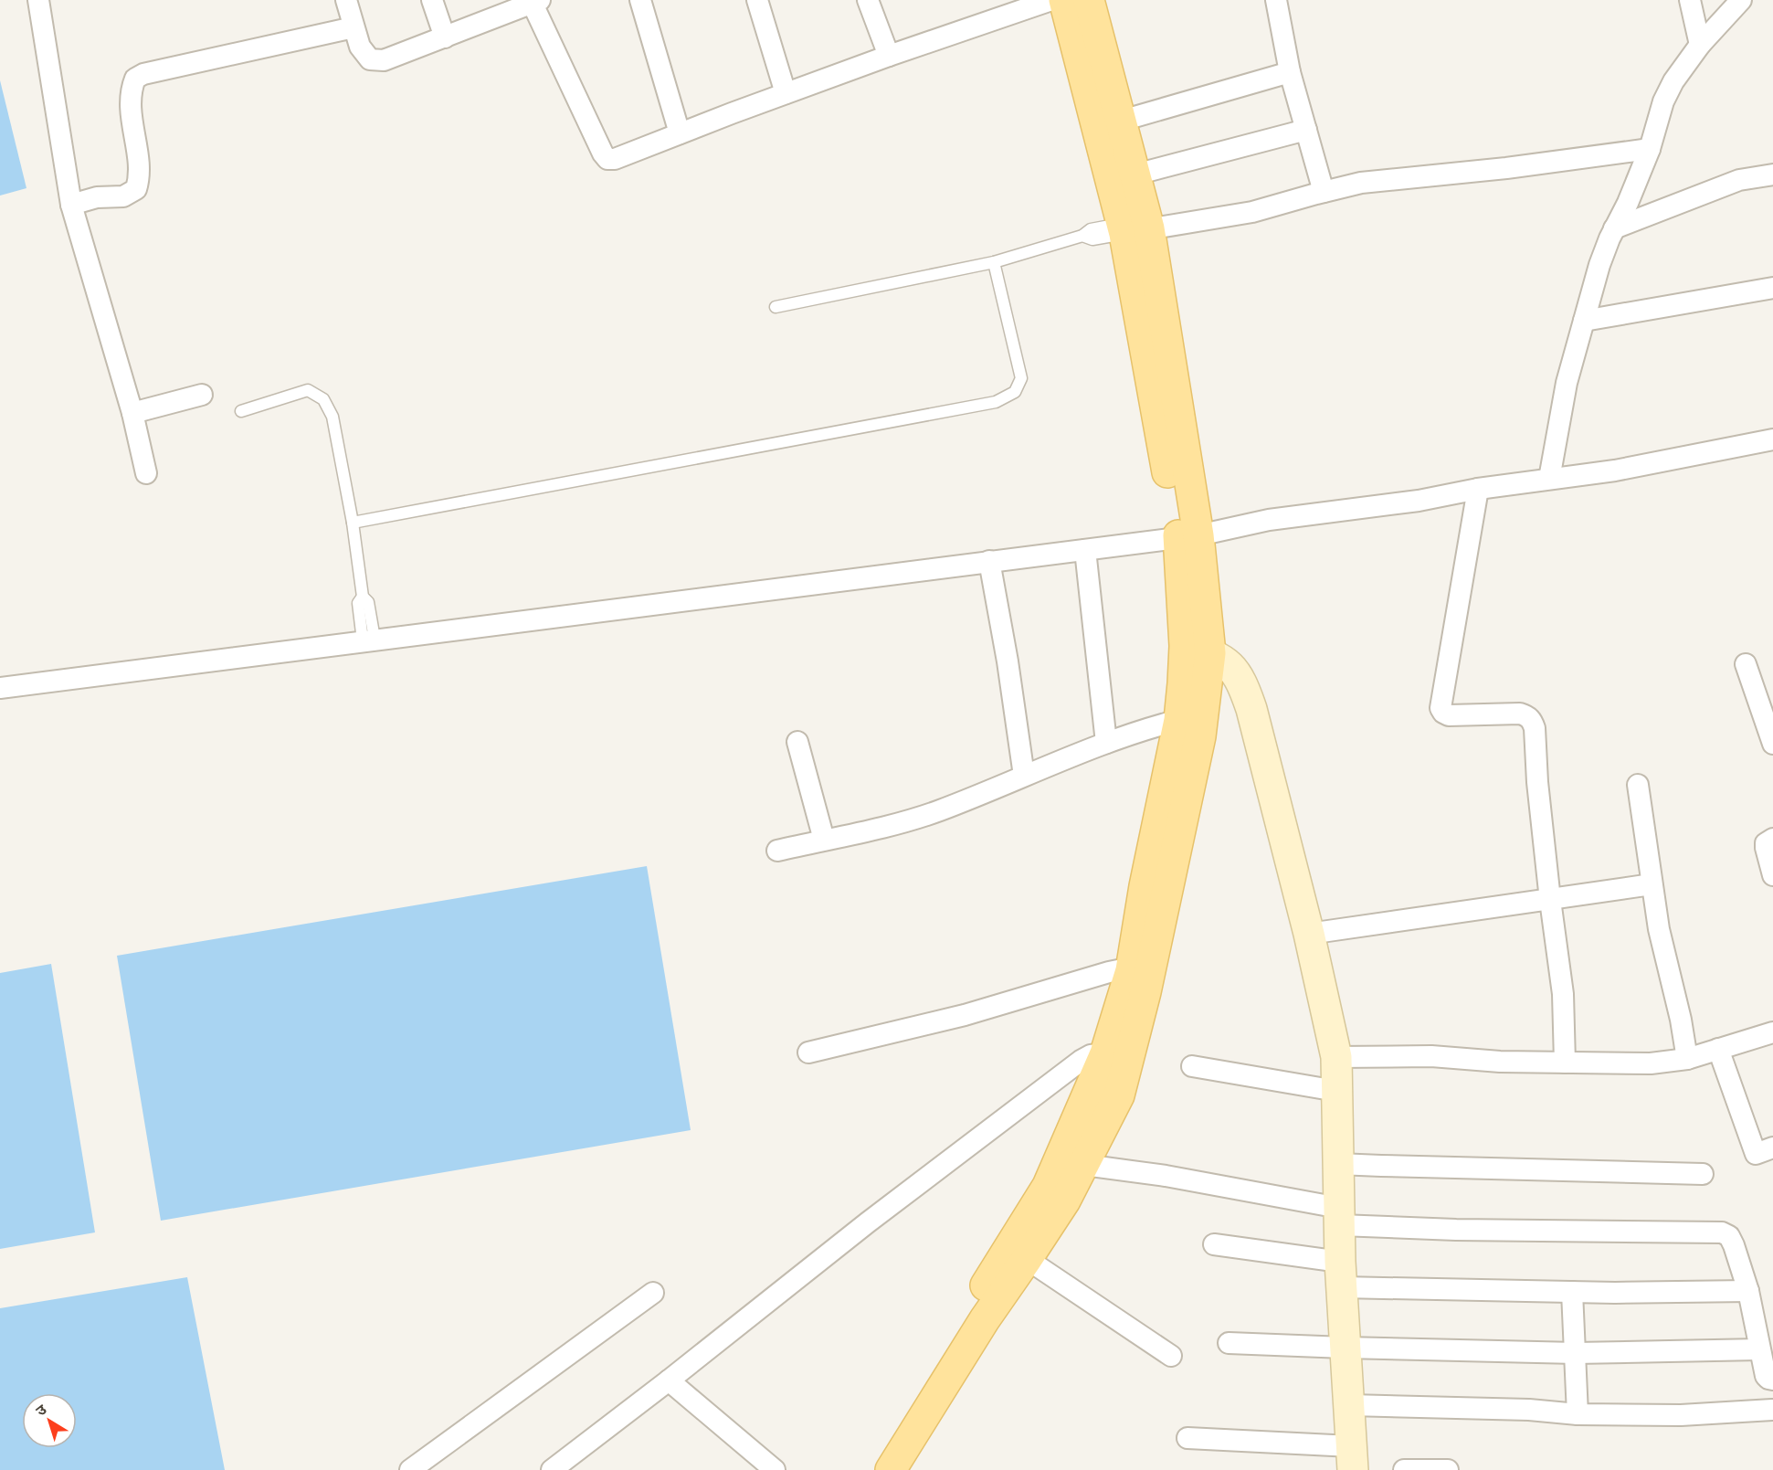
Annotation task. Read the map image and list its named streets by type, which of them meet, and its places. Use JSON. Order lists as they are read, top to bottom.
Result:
{
  "north": "top left"
}
